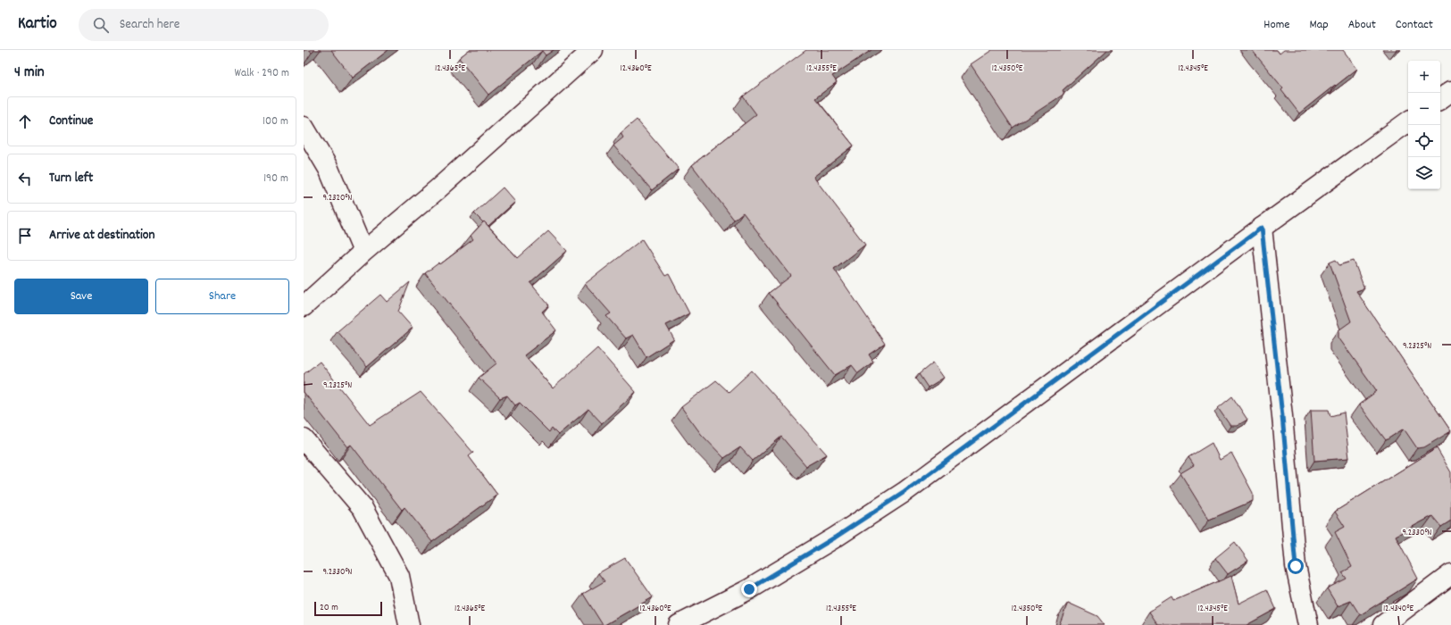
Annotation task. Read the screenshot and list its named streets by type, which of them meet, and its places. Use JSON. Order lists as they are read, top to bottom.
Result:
{
  "scale_bar": "20 m",
  "page": {
    "header": "Kartio",
    "search": "Search here",
    "nav": [
      "Home",
      "Map",
      "About",
      "Contact"
    ],
    "heading": ["4 min", "Walk · 290 m"],
    "map_buttons": ["+", "−"],
    "list": [
      ["Continue", "100 m"],
      ["Turn left", "190 m"],
      "Arrive at destination"
    ],
    "buttons": ["Save", "Share"],
    "scale": "20 m"
  },
  "coordinates": [
    "12.4365°E",
    "12.4360°E",
    "12.4355°E",
    "12.4350°E",
    "12.4345°E",
    "9.2320°N",
    "9.2325°N",
    "9.2330°N",
    "12.4340°E"
  ]
}
